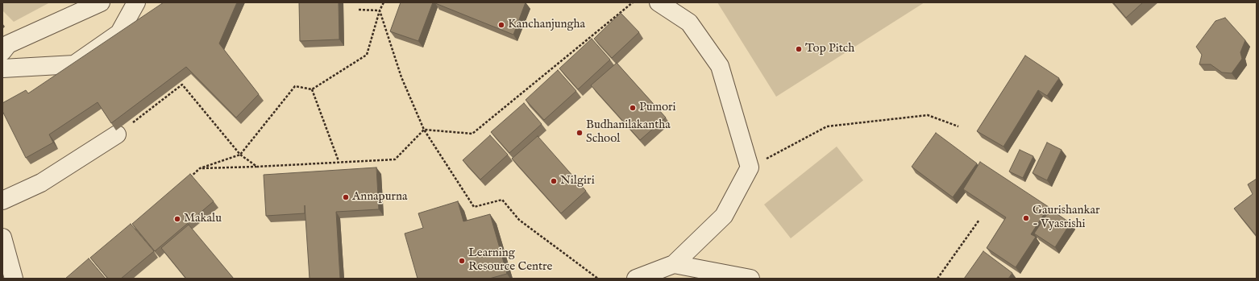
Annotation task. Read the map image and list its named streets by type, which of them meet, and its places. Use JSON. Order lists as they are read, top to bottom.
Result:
{
  "places": [
    "Kanchanjungha",
    "Top Pitch",
    "Pumori",
    "Budhanilakantha School",
    "Nilgiri",
    "Annapurna",
    "Gaurishankar - Vyasrishi",
    "Makalu",
    "Learning Resource Centre"
  ]
}
